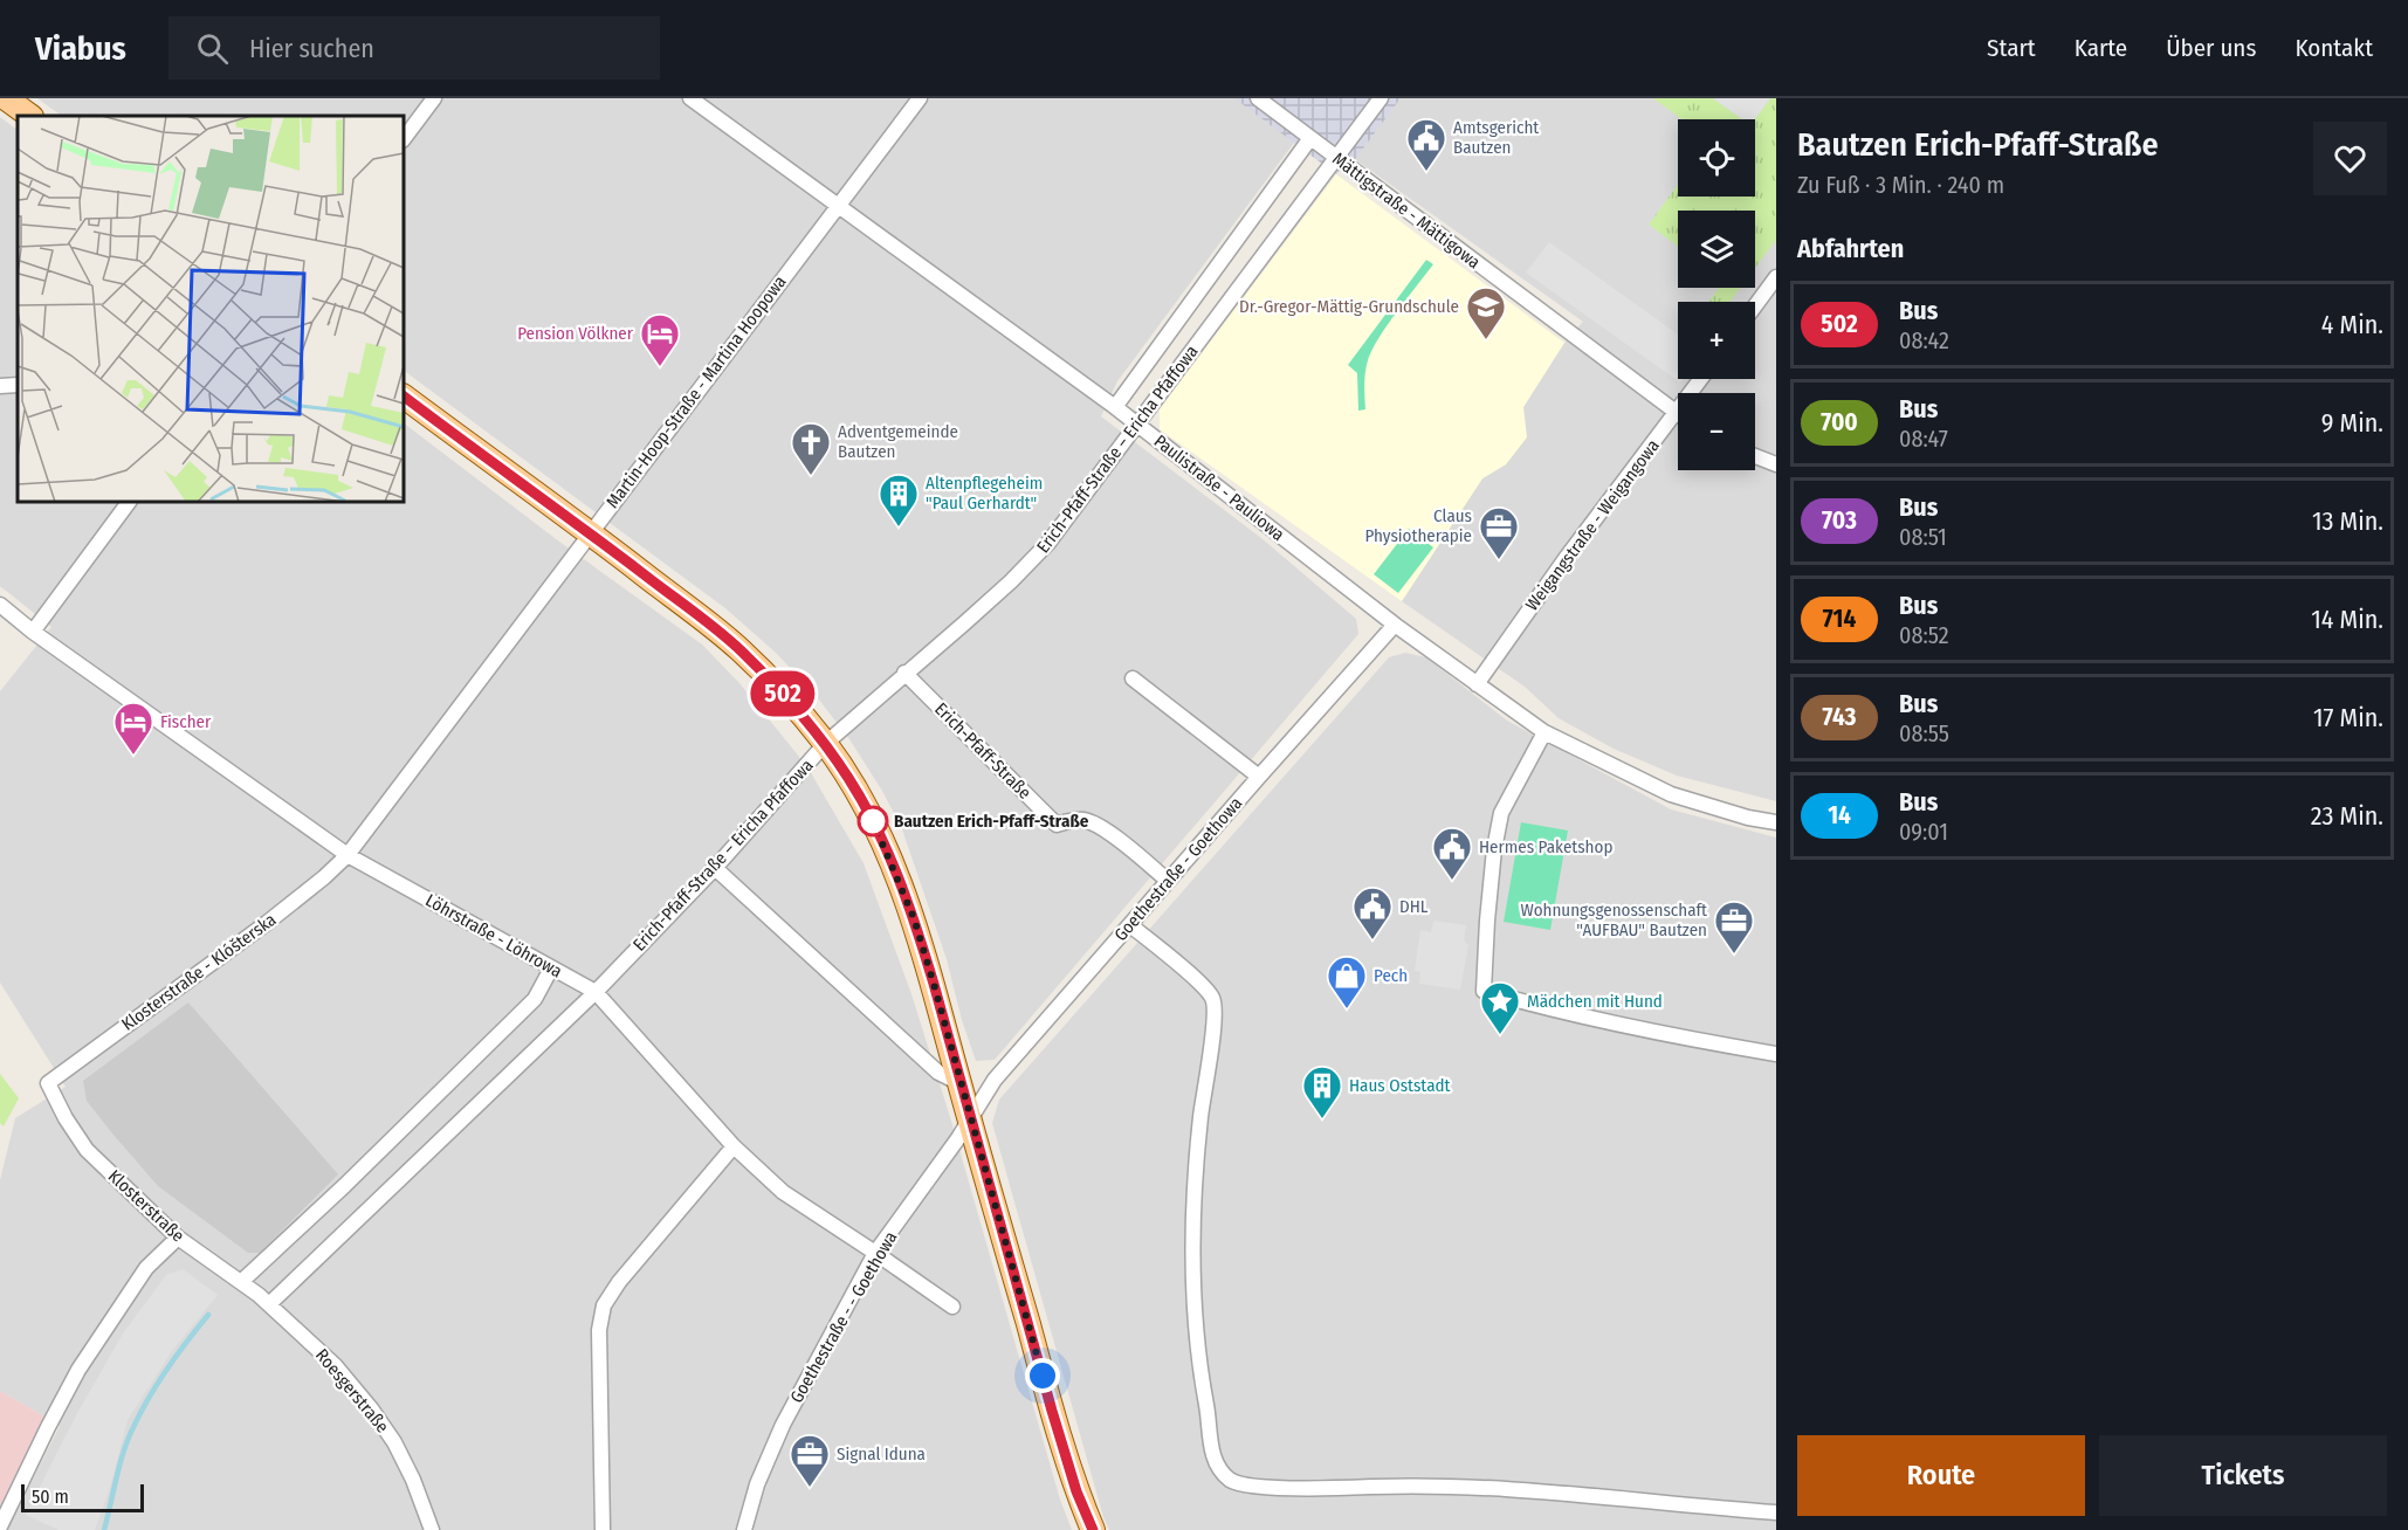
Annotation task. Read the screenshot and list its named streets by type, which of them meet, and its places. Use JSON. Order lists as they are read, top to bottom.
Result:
{
  "streets": {
    "street": [
      "Mättigstraße - Mättigowa",
      "Martin-Hoop-Straße - Martina Hoopowa",
      "Erich-Pfaff-Straße – Ericha Pfaffowa",
      "Paulistraße - Pauliowa",
      "Weigangstraße - Weigangowa",
      "Erich-Pfaff-Straße",
      "Goethestraße - Goethowa",
      "Löhrstraße - Löhrowa",
      "Klosterstraße - Klóšterska",
      "Klosterstraße",
      "Goethestraße - - Goethowa",
      "Roesgerstraße"
    ]
  },
  "crossings": [
    ["Mättigstraße - Mättigowa", "Erich-Pfaff-Straße – Ericha Pfaffowa"],
    ["Mättigstraße - Mättigowa", "Weigangstraße - Weigangowa"],
    ["Martin-Hoop-Straße - Martina Hoopowa", "Paulistraße - Pauliowa"],
    ["Martin-Hoop-Straße - Martina Hoopowa", "Löhrstraße - Löhrowa"],
    ["Martin-Hoop-Straße - Martina Hoopowa", "Klosterstraße - Klóšterska"],
    ["Erich-Pfaff-Straße – Ericha Pfaffowa", "Paulistraße - Pauliowa"],
    ["Erich-Pfaff-Straße – Ericha Pfaffowa", "Erich-Pfaff-Straße"],
    ["Erich-Pfaff-Straße – Ericha Pfaffowa", "Löhrstraße - Löhrowa"],
    ["Erich-Pfaff-Straße – Ericha Pfaffowa", "Klosterstraße"],
    ["Erich-Pfaff-Straße – Ericha Pfaffowa", "Roesgerstraße"],
    ["Paulistraße - Pauliowa", "Weigangstraße - Weigangowa"],
    ["Paulistraße - Pauliowa", "Goethestraße - Goethowa"],
    ["Erich-Pfaff-Straße", "Goethestraße - Goethowa"],
    ["Goethestraße - Goethowa", "Goethestraße - - Goethowa"],
    ["Löhrstraße - Löhrowa", "Klosterstraße - Klóšterska"],
    ["Löhrstraße - Löhrowa", "Goethestraße - - Goethowa"],
    ["Klosterstraße - Klóšterska", "Klosterstraße"],
    ["Klosterstraße", "Roesgerstraße"]
  ],
  "places": {
    "public building": ["Amtsgericht Bautzen", "Hermes Paketshop", "DHL"],
    "school or university": ["Dr.-Gregor-Mättig-Grundschule"],
    "hotel": ["Pension Völkner", "Fischer"],
    "church": ["Adventgemeinde Bautzen"],
    "building": ["Altenpflegeheim \"Paul Gerhardt\"", "Haus Oststadt"],
    "office": ["Claus Physiotherapie", "Wohnungsgenossenschaft \"AUFBAU\" Bautzen", "Signal Iduna"],
    "other": ["Bautzen Erich-Pfaff-Straße"],
    "shop": ["Pech"],
    "place": ["Mädchen mit Hund"]
  },
  "lines": ["bus line 502"],
  "scale_bar": "50 m",
  "page": {
    "header": "Viabus",
    "search": "Hier suchen",
    "nav": [
      "Start",
      "Karte",
      "Über uns",
      "Kontakt"
    ],
    "on_map": "502",
    "heading": [
      ["Bautzen Erich-Pfaff-Straße", "Zu Fuß · 3 Min. · 240 m"],
      "Abfahrten"
    ],
    "map_buttons": ["+", "−"],
    "list": [
      {
        "mark": "502",
        "name": "Bus",
        "note": "08:42",
        "value": "4 Min."
      },
      {
        "mark": "700",
        "name": "Bus",
        "note": "08:47",
        "value": "9 Min."
      },
      {
        "mark": "703",
        "name": "Bus",
        "note": "08:51",
        "value": "13 Min."
      },
      {
        "mark": "714",
        "name": "Bus",
        "note": "08:52",
        "value": "14 Min."
      },
      {
        "mark": "743",
        "name": "Bus",
        "note": "08:55",
        "value": "17 Min."
      },
      {
        "mark": "14",
        "name": "Bus",
        "note": "09:01",
        "value": "23 Min."
      }
    ],
    "buttons": ["Route", "Tickets"],
    "scale": "50 m"
  }
}
